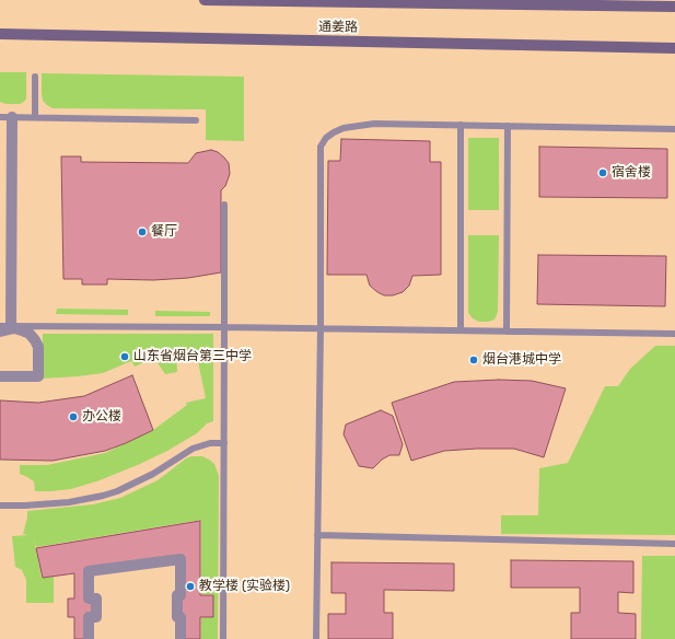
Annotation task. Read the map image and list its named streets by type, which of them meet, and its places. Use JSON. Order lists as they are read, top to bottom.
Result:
{
  "streets": {
    "street": ["通姜路"]
  },
  "places": [
    "宿舍楼",
    "餐厅",
    "山东省烟台第三中学",
    "烟台港城中学",
    "办公楼",
    "教学楼 (实验楼)"
  ]
}
